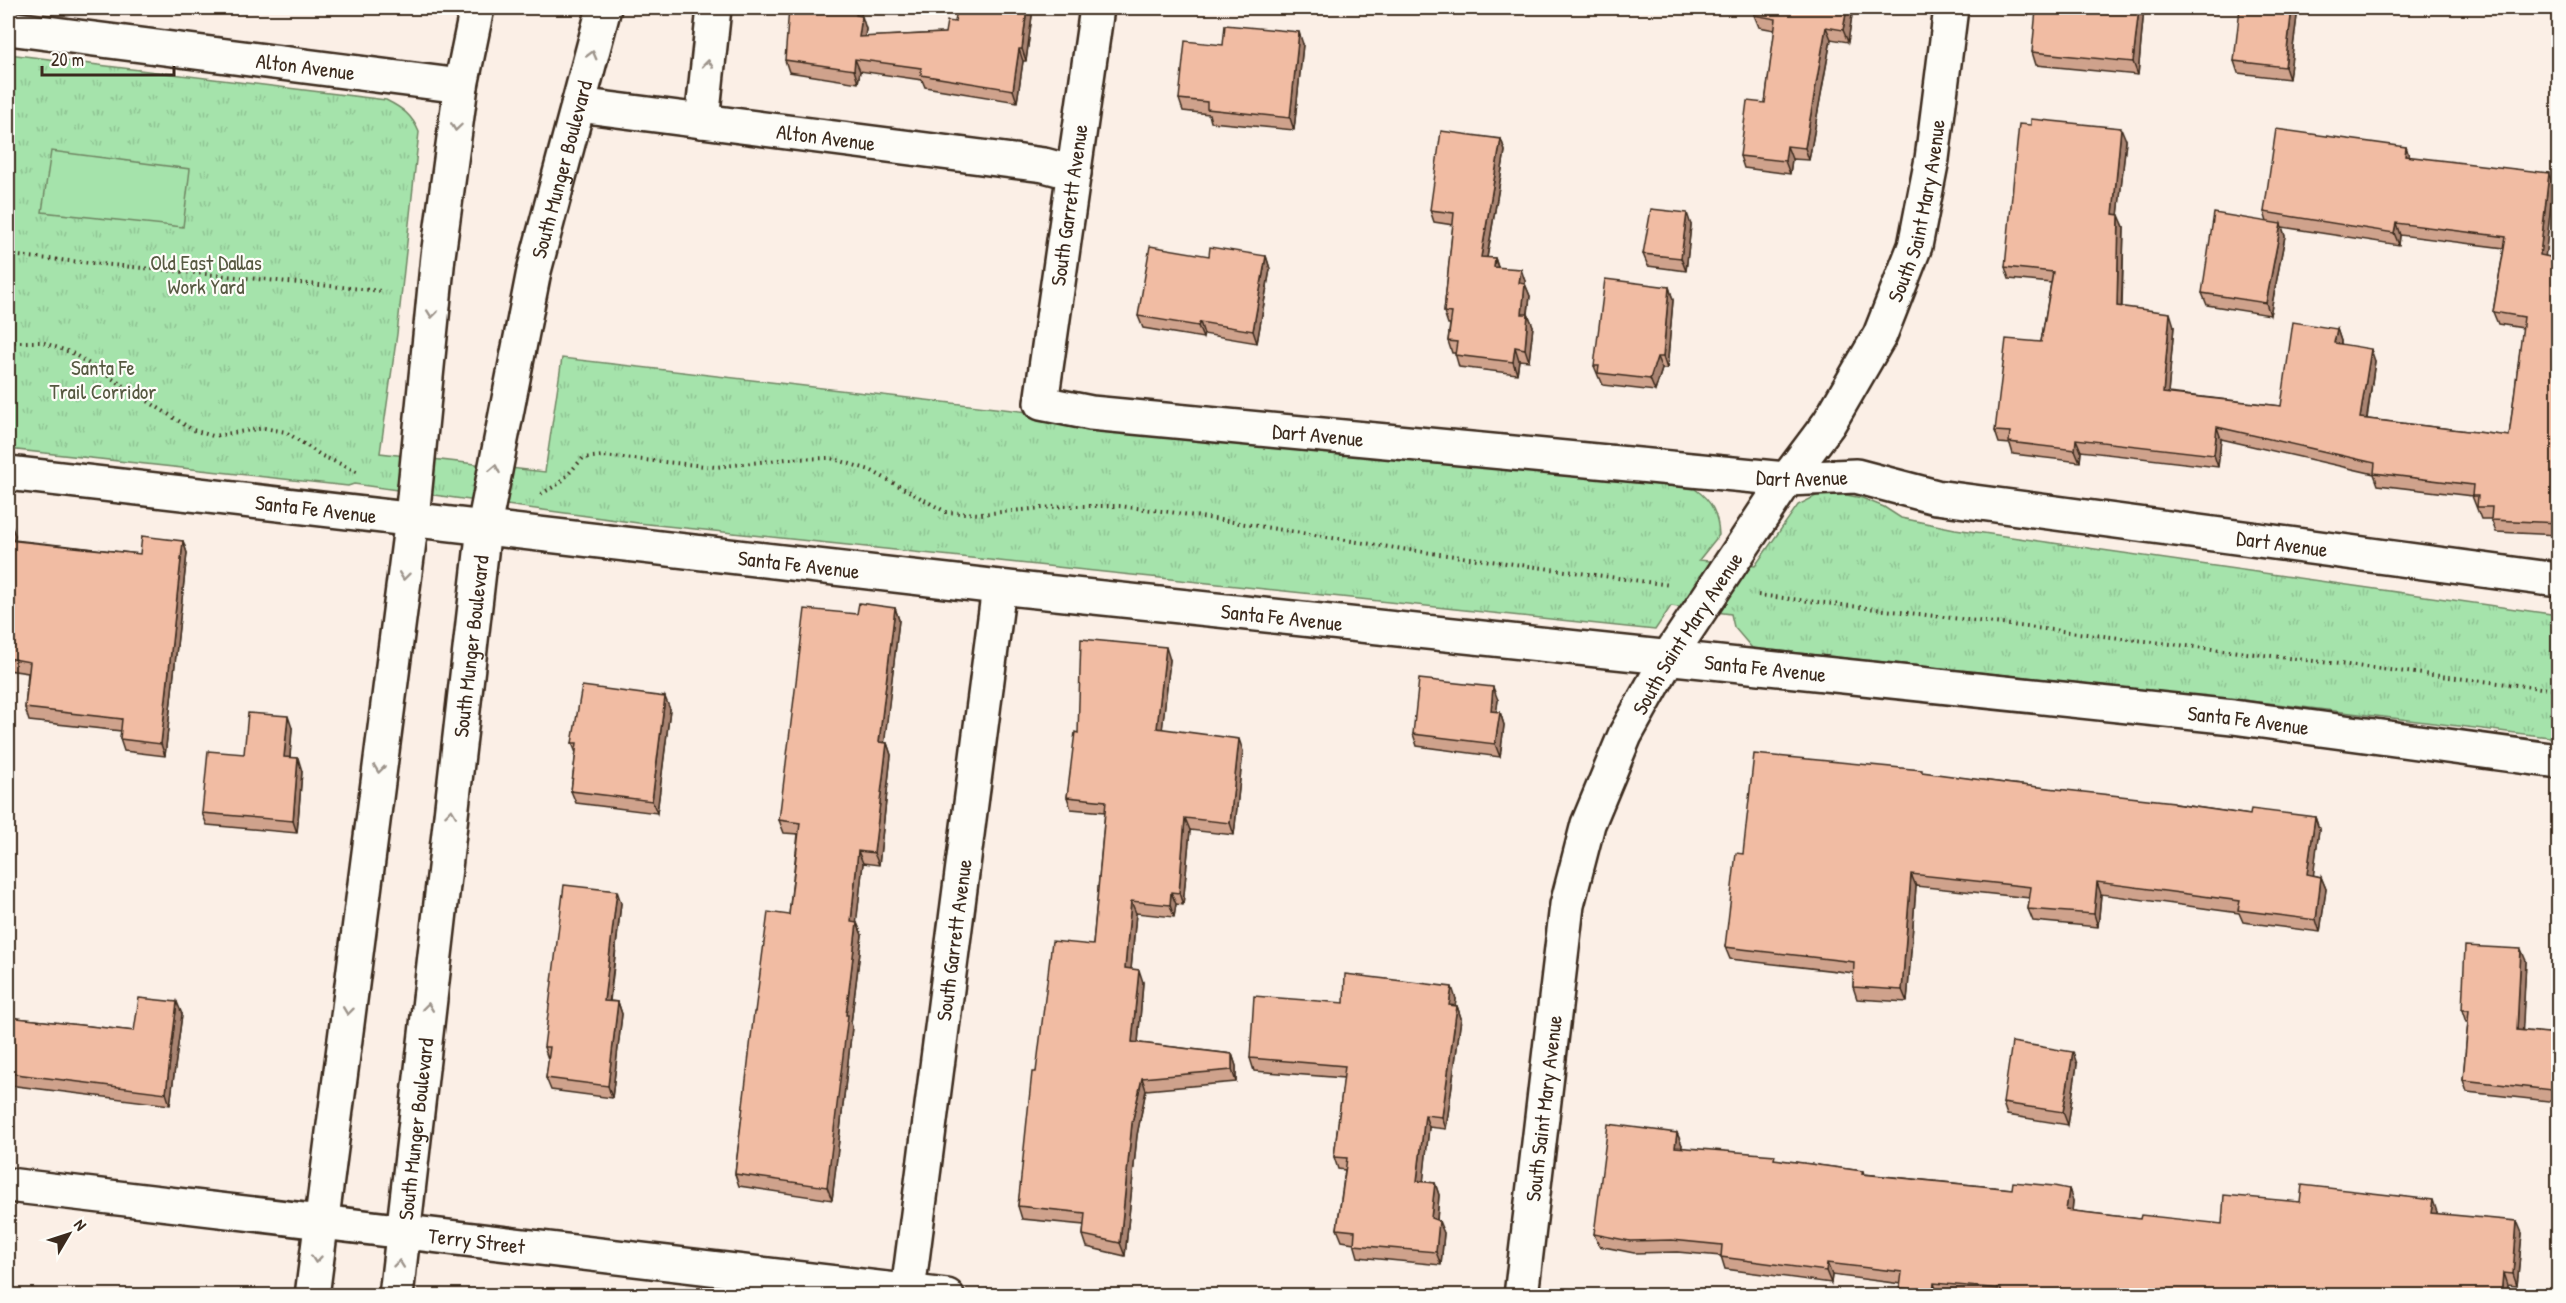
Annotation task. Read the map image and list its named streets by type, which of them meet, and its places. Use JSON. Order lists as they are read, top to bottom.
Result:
{
  "streets": {
    "street": [
      "Alton Avenue",
      "South Munger Boulevard",
      "South Garrett Avenue",
      "South Saint Mary Avenue",
      "Dart Avenue",
      "Santa Fe Avenue",
      "Terry Street"
    ]
  },
  "crossings": [
    ["Alton Avenue", "South Munger Boulevard"],
    ["Alton Avenue", "South Garrett Avenue"],
    ["South Munger Boulevard", "Santa Fe Avenue"],
    ["South Munger Boulevard", "Terry Street"],
    ["South Garrett Avenue", "Dart Avenue"],
    ["South Garrett Avenue", "Santa Fe Avenue"],
    ["South Garrett Avenue", "Terry Street"],
    ["South Saint Mary Avenue", "Dart Avenue"],
    ["South Saint Mary Avenue", "Santa Fe Avenue"]
  ],
  "parks": ["Old East Dallas Work Yard", "Santa Fe Trail Corridor"],
  "scale_bar": "20 m",
  "north": "top right"
}
